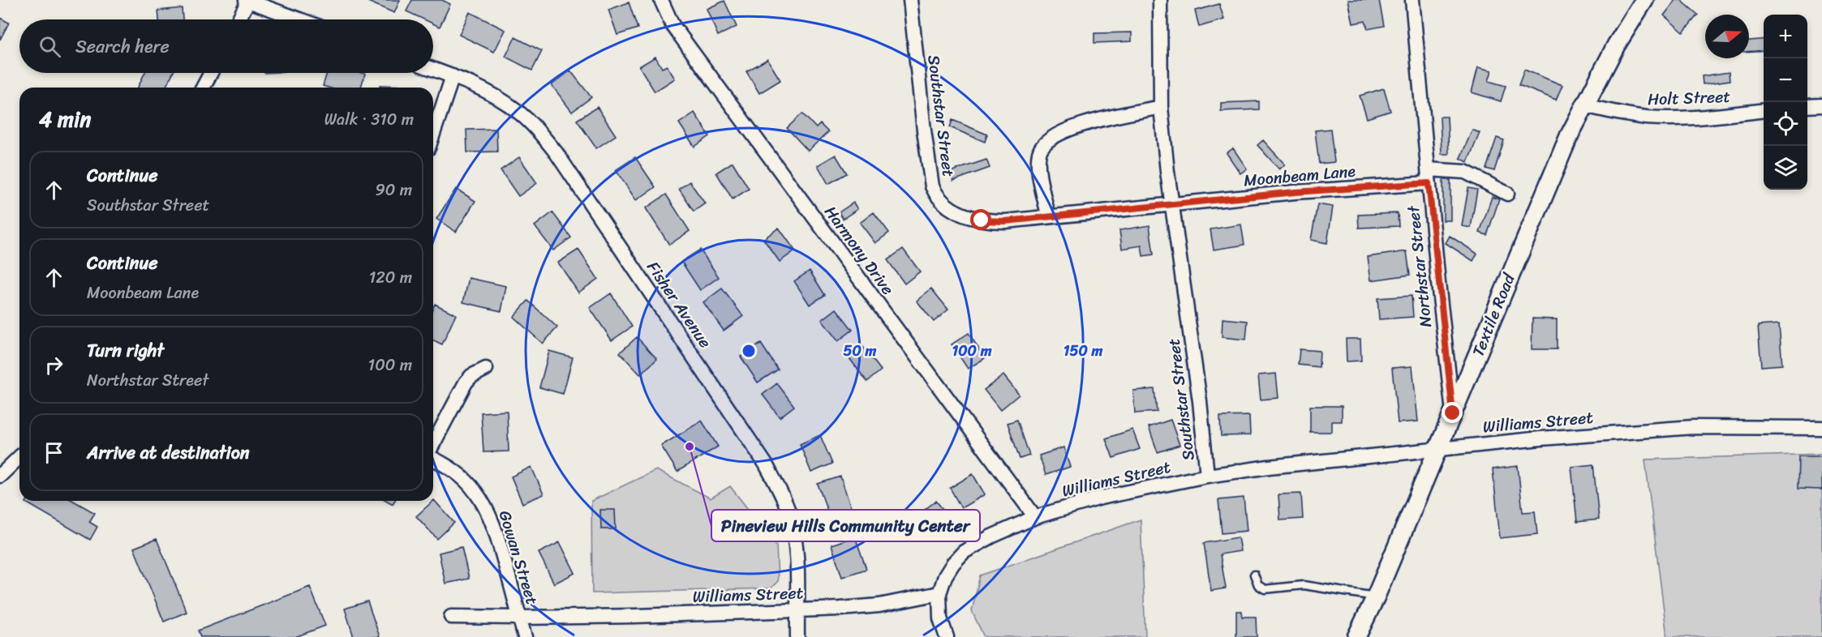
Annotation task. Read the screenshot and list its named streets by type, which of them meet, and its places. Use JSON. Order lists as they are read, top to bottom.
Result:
{
  "streets": {
    "street": [
      "Holt Street",
      "Southstar Street",
      "Moonbeam Lane",
      "Harmony Drive",
      "Northstar Street",
      "Fisher Avenue",
      "Textile Road",
      "Williams Street",
      "Gowan Street"
    ]
  },
  "crossings": [
    ["Holt Street", "Textile Road"],
    ["Southstar Street", "Moonbeam Lane"],
    ["Southstar Street", "Williams Street"],
    ["Moonbeam Lane", "Northstar Street"],
    ["Harmony Drive", "Williams Street"],
    ["Northstar Street", "Textile Road"],
    ["Fisher Avenue", "Williams Street"],
    ["Textile Road", "Williams Street"],
    ["Williams Street", "Gowan Street"]
  ],
  "places": ["Pineview Hills Community Center"],
  "north": "right",
  "page": {
    "map_buttons": ["+", "−"],
    "search": "Search here",
    "heading": ["4 min", "Walk · 310 m"],
    "list": [
      ["Continue", "Southstar Street", "90 m"],
      ["Continue", "Moonbeam Lane", "120 m"],
      ["Turn right", "Northstar Street", "100 m"],
      "Arrive at destination"
    ]
  },
  "rings": ["50 m", "100 m", "150 m"]
}
